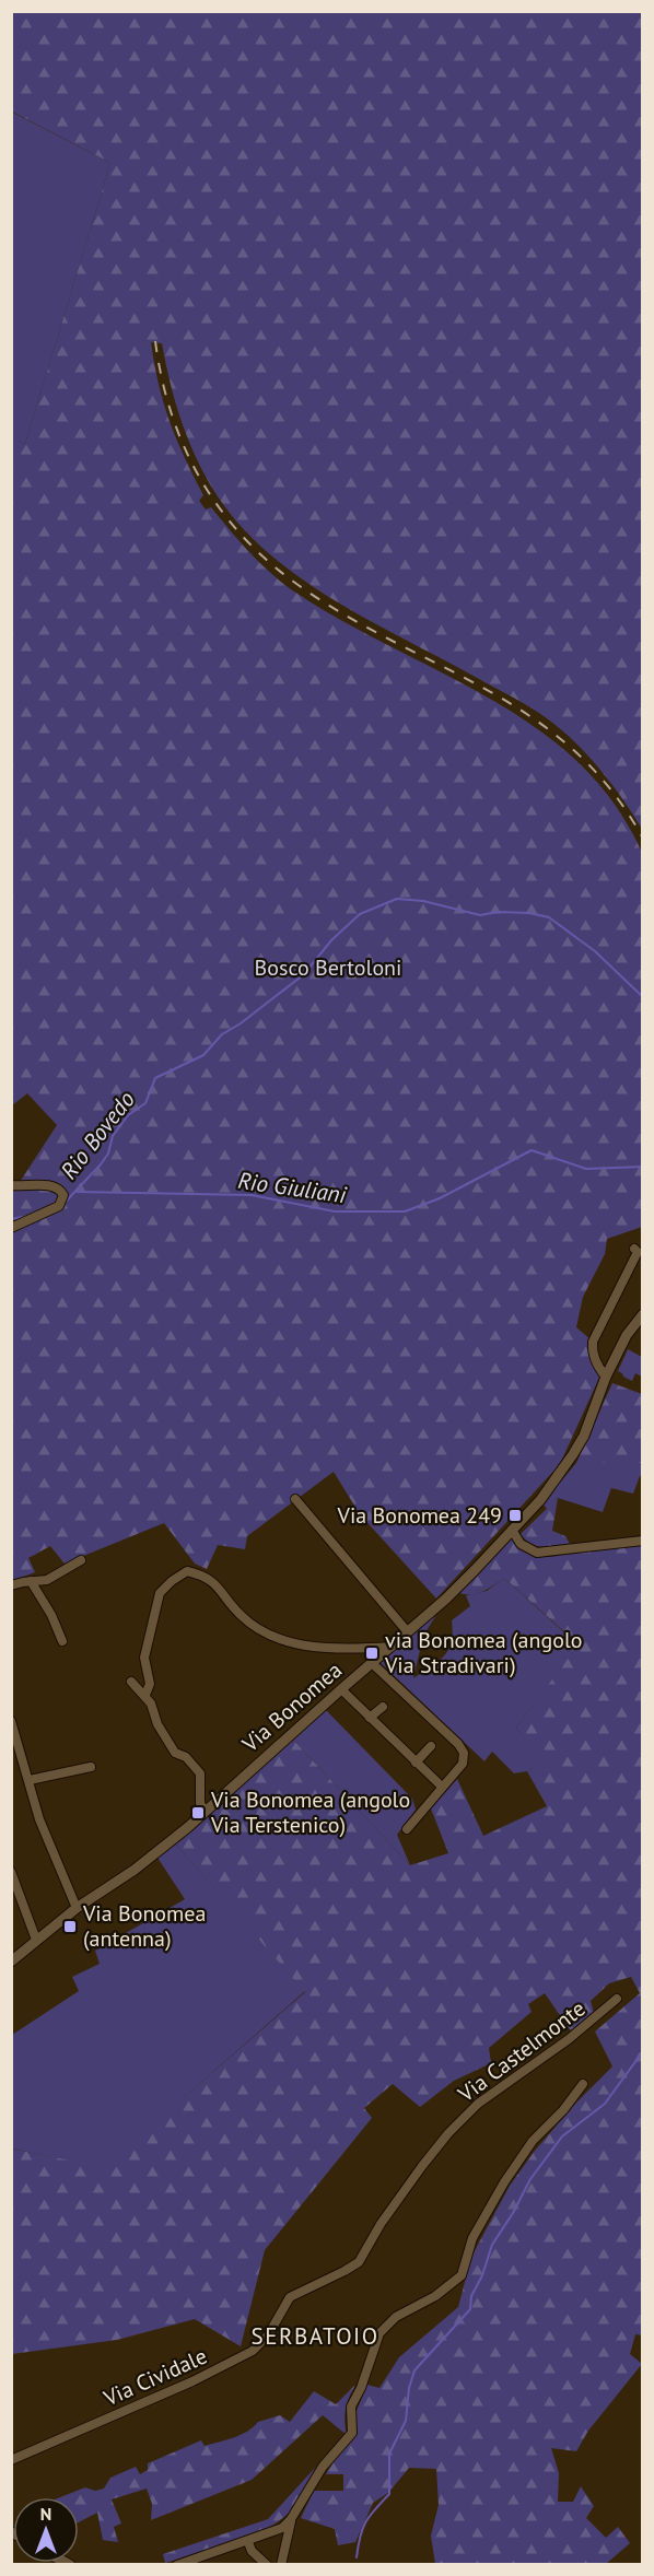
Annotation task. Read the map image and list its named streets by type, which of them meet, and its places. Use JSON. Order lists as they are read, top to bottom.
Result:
{
  "streets": {
    "street": ["Via Bonomea", "Via Castelmonte", "Via Cividale"]
  },
  "crossings": [
    ["Via Castelmonte", "Via Cividale"]
  ],
  "districts": ["SERBATOIO"],
  "water": ["Rio Bovedo", "Rio Giuliani"],
  "parks": ["Bosco Bertoloni"],
  "places": {
    "transit": [
      "Via Bonomea 249",
      "via Bonomea (angolo Via Stradivari)",
      "Via Bonomea (angolo Via Terstenico)",
      "Via Bonomea (antenna)"
    ]
  },
  "north": "top"
}
